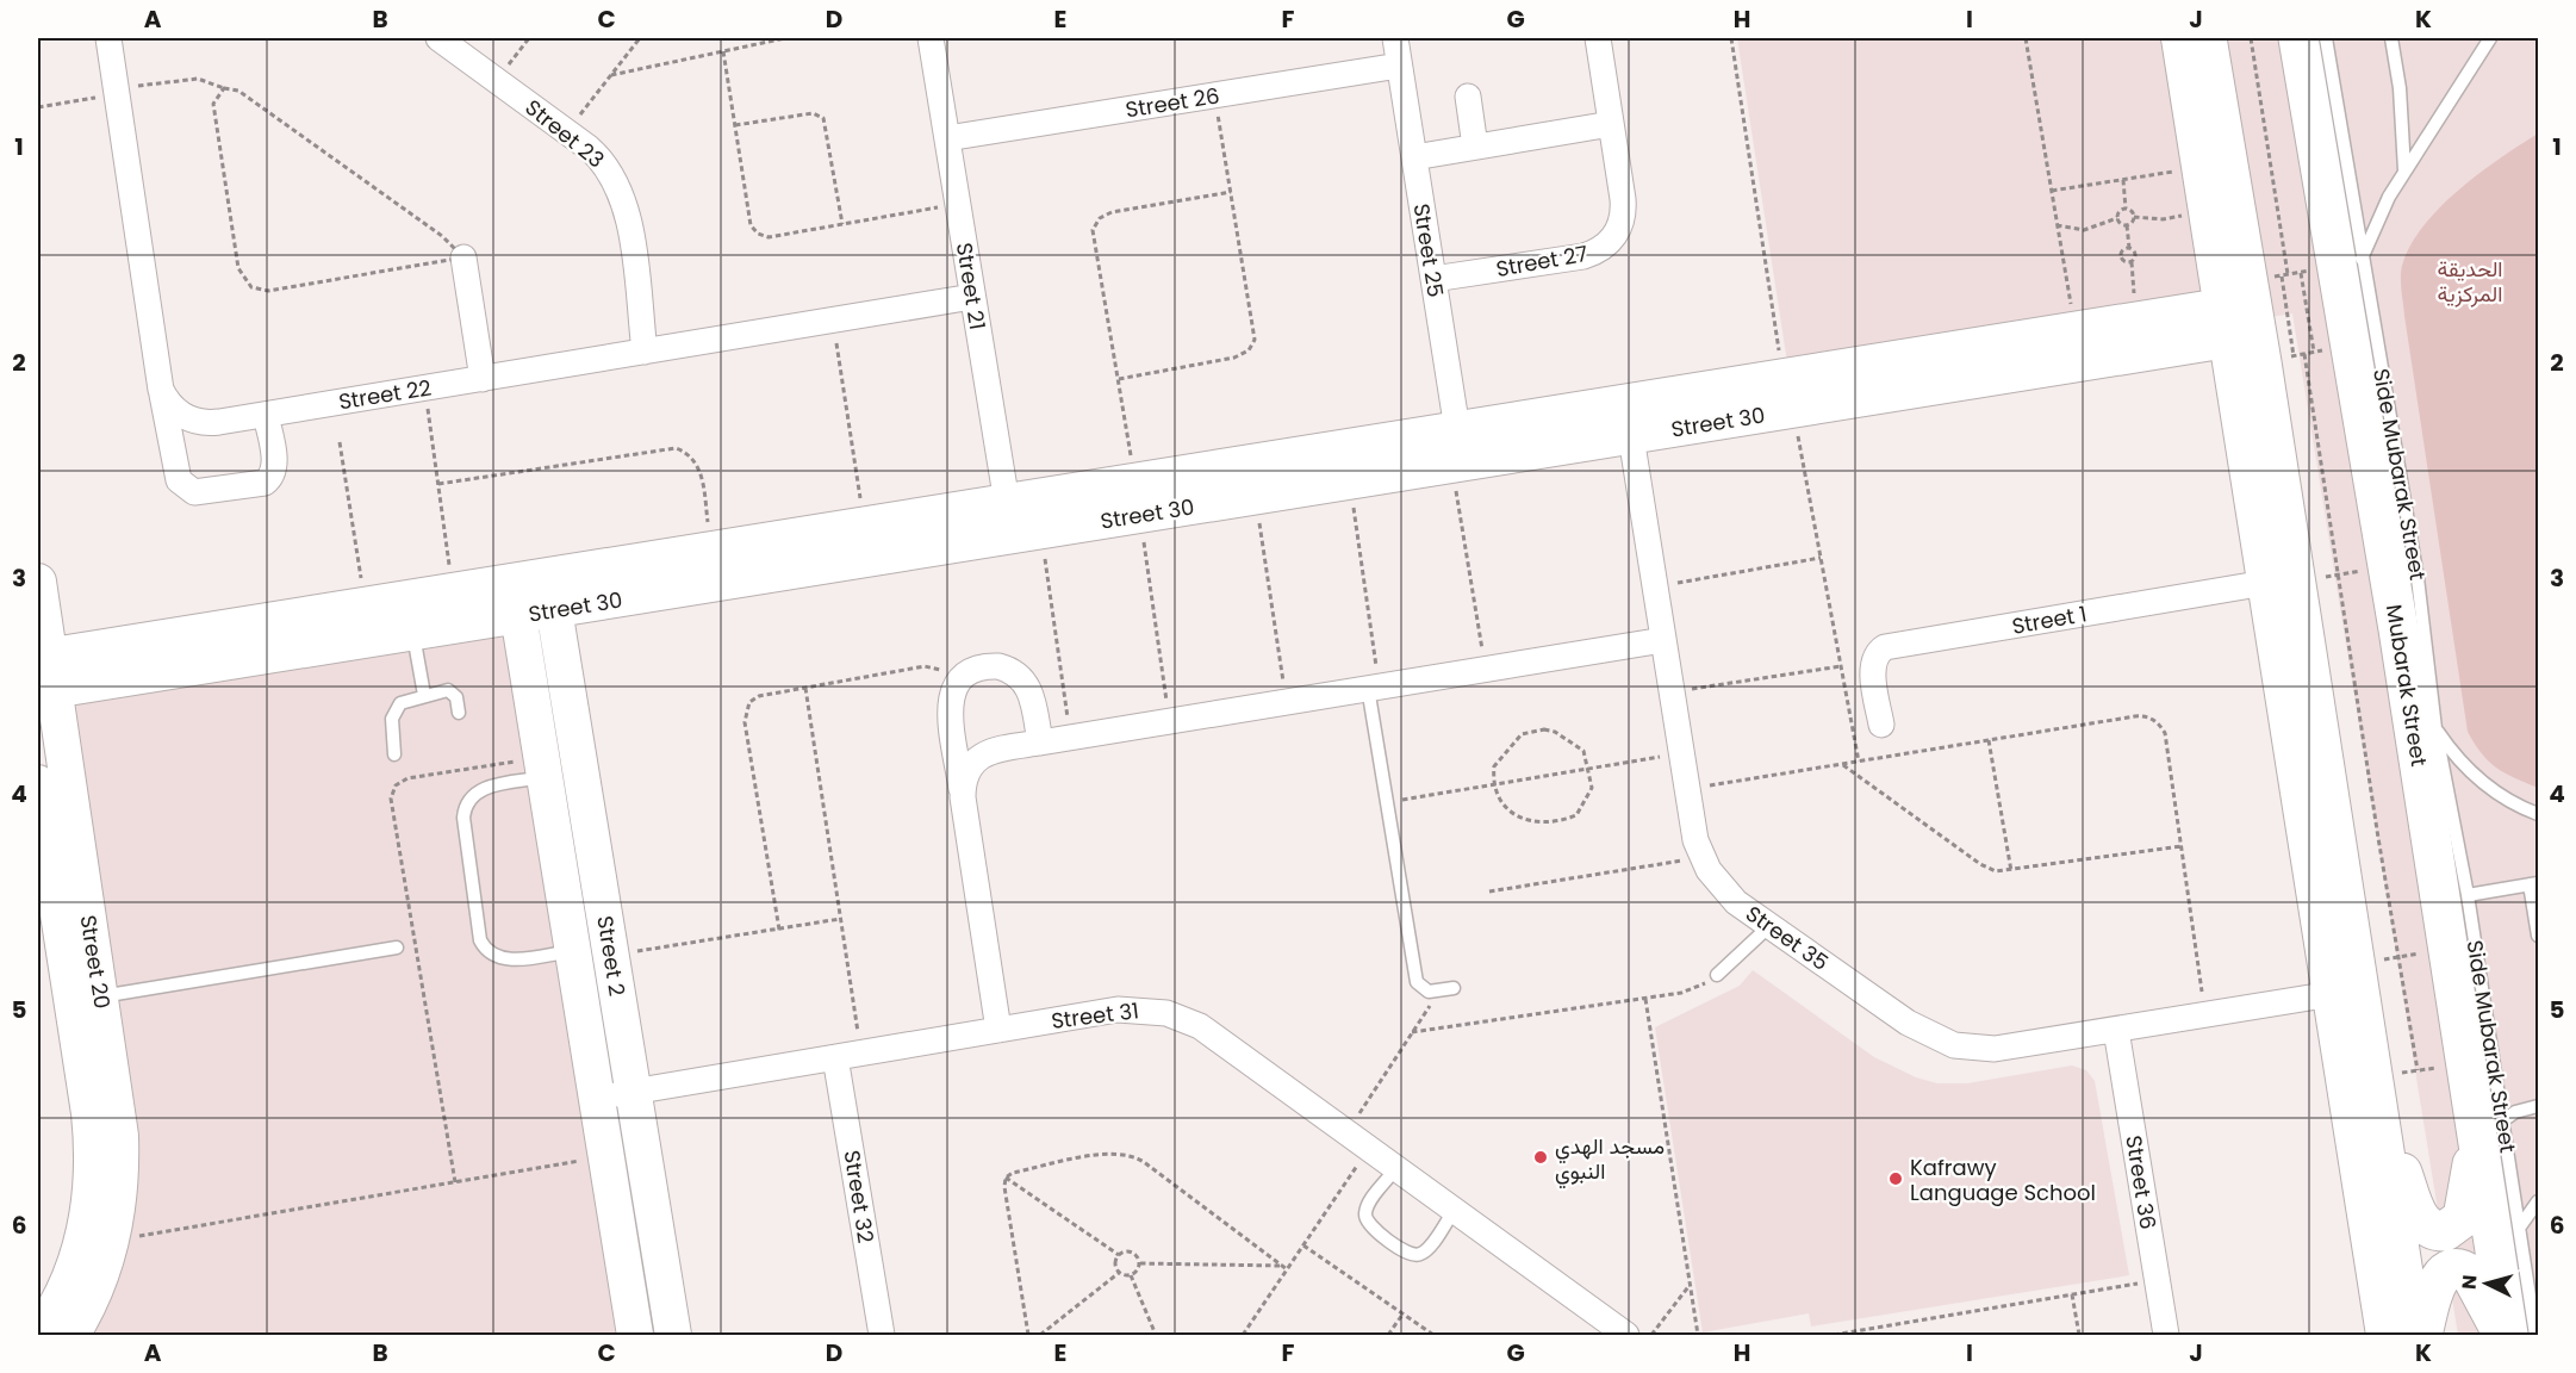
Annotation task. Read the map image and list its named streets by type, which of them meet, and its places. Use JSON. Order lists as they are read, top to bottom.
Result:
{
  "streets": {
    "main road": ["Mubarak Street"],
    "street": [
      "Street 26",
      "Street 23",
      "Street 25",
      "Street 27",
      "Street 21",
      "Street 22",
      "Street 30",
      "Street 1",
      "Street 35",
      "Street 2",
      "Street 20",
      "Street 31",
      "Street 36",
      "Street 32"
    ],
    "lane": ["Side Mubarak Street"]
  },
  "crossings": [
    ["Street 26", "Street 25"],
    ["Street 26", "Street 21"],
    ["Street 23", "Street 22"],
    ["Street 25", "Street 27"],
    ["Street 25", "Street 30"],
    ["Street 21", "Street 22"],
    ["Street 21", "Street 30"],
    ["Street 30", "Street 35"],
    ["Street 30", "Street 2"],
    ["Street 30", "Street 20"],
    ["Side Mubarak Street", "Mubarak Street"],
    ["Street 35", "Street 36"],
    ["Street 2", "Street 31"],
    ["Street 31", "Street 32"]
  ],
  "parks": ["الحديقة المركزية"],
  "places": ["مسجد الهدي النبوي", "Kafrawy Language School"],
  "north": "left",
  "grid": {
    "columns": [
      "A",
      "B",
      "C",
      "D",
      "E",
      "F",
      "G",
      "H",
      "I",
      "J",
      "K"
    ],
    "rows": [
      "1",
      "2",
      "3",
      "4",
      "5",
      "6"
    ]
  }
}
